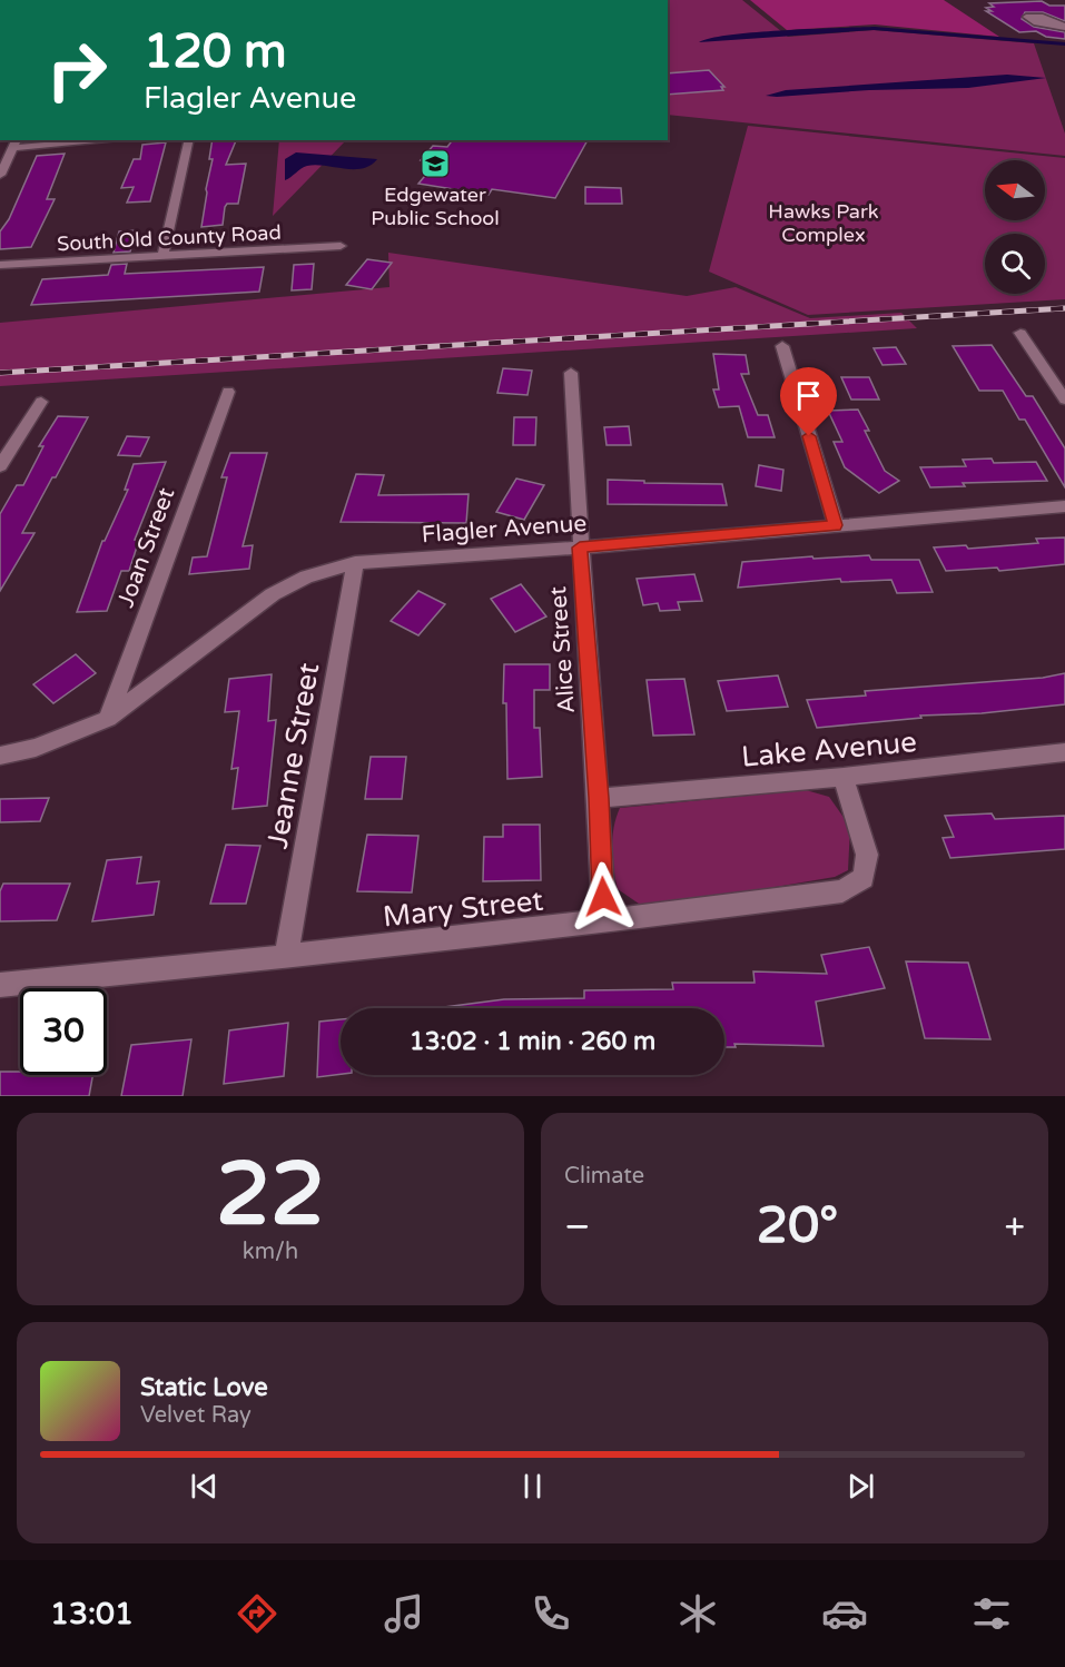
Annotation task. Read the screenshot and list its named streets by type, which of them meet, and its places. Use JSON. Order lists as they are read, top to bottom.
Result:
{
  "streets": {
    "street": [
      "South Old County Road",
      "Flagler Avenue",
      "Joan Street",
      "Alice Street",
      "Lake Avenue",
      "Jeanne Street",
      "Mary Street"
    ]
  },
  "crossings": [
    ["Flagler Avenue", "Joan Street"],
    ["Flagler Avenue", "Alice Street"],
    ["Flagler Avenue", "Jeanne Street"],
    ["Alice Street", "Lake Avenue"],
    ["Alice Street", "Mary Street"],
    ["Lake Avenue", "Mary Street"],
    ["Jeanne Street", "Mary Street"]
  ],
  "parks": ["Hawks Park Complex"],
  "places": {
    "school or university": ["Edgewater Public School"]
  },
  "north": "left",
  "page": {
    "turn": ["120 m", "Flagler Avenue"],
    "limit": "30",
    "trip": "13:02 · 1 min · 260 m",
    "tile": [
      ["22", "km/h"],
      "Climate"
    ],
    "heat": ["−", "20°", "+"],
    "song": ["Static Love", "Velvet Ray"],
    "tabs": "13:01"
  }
}
